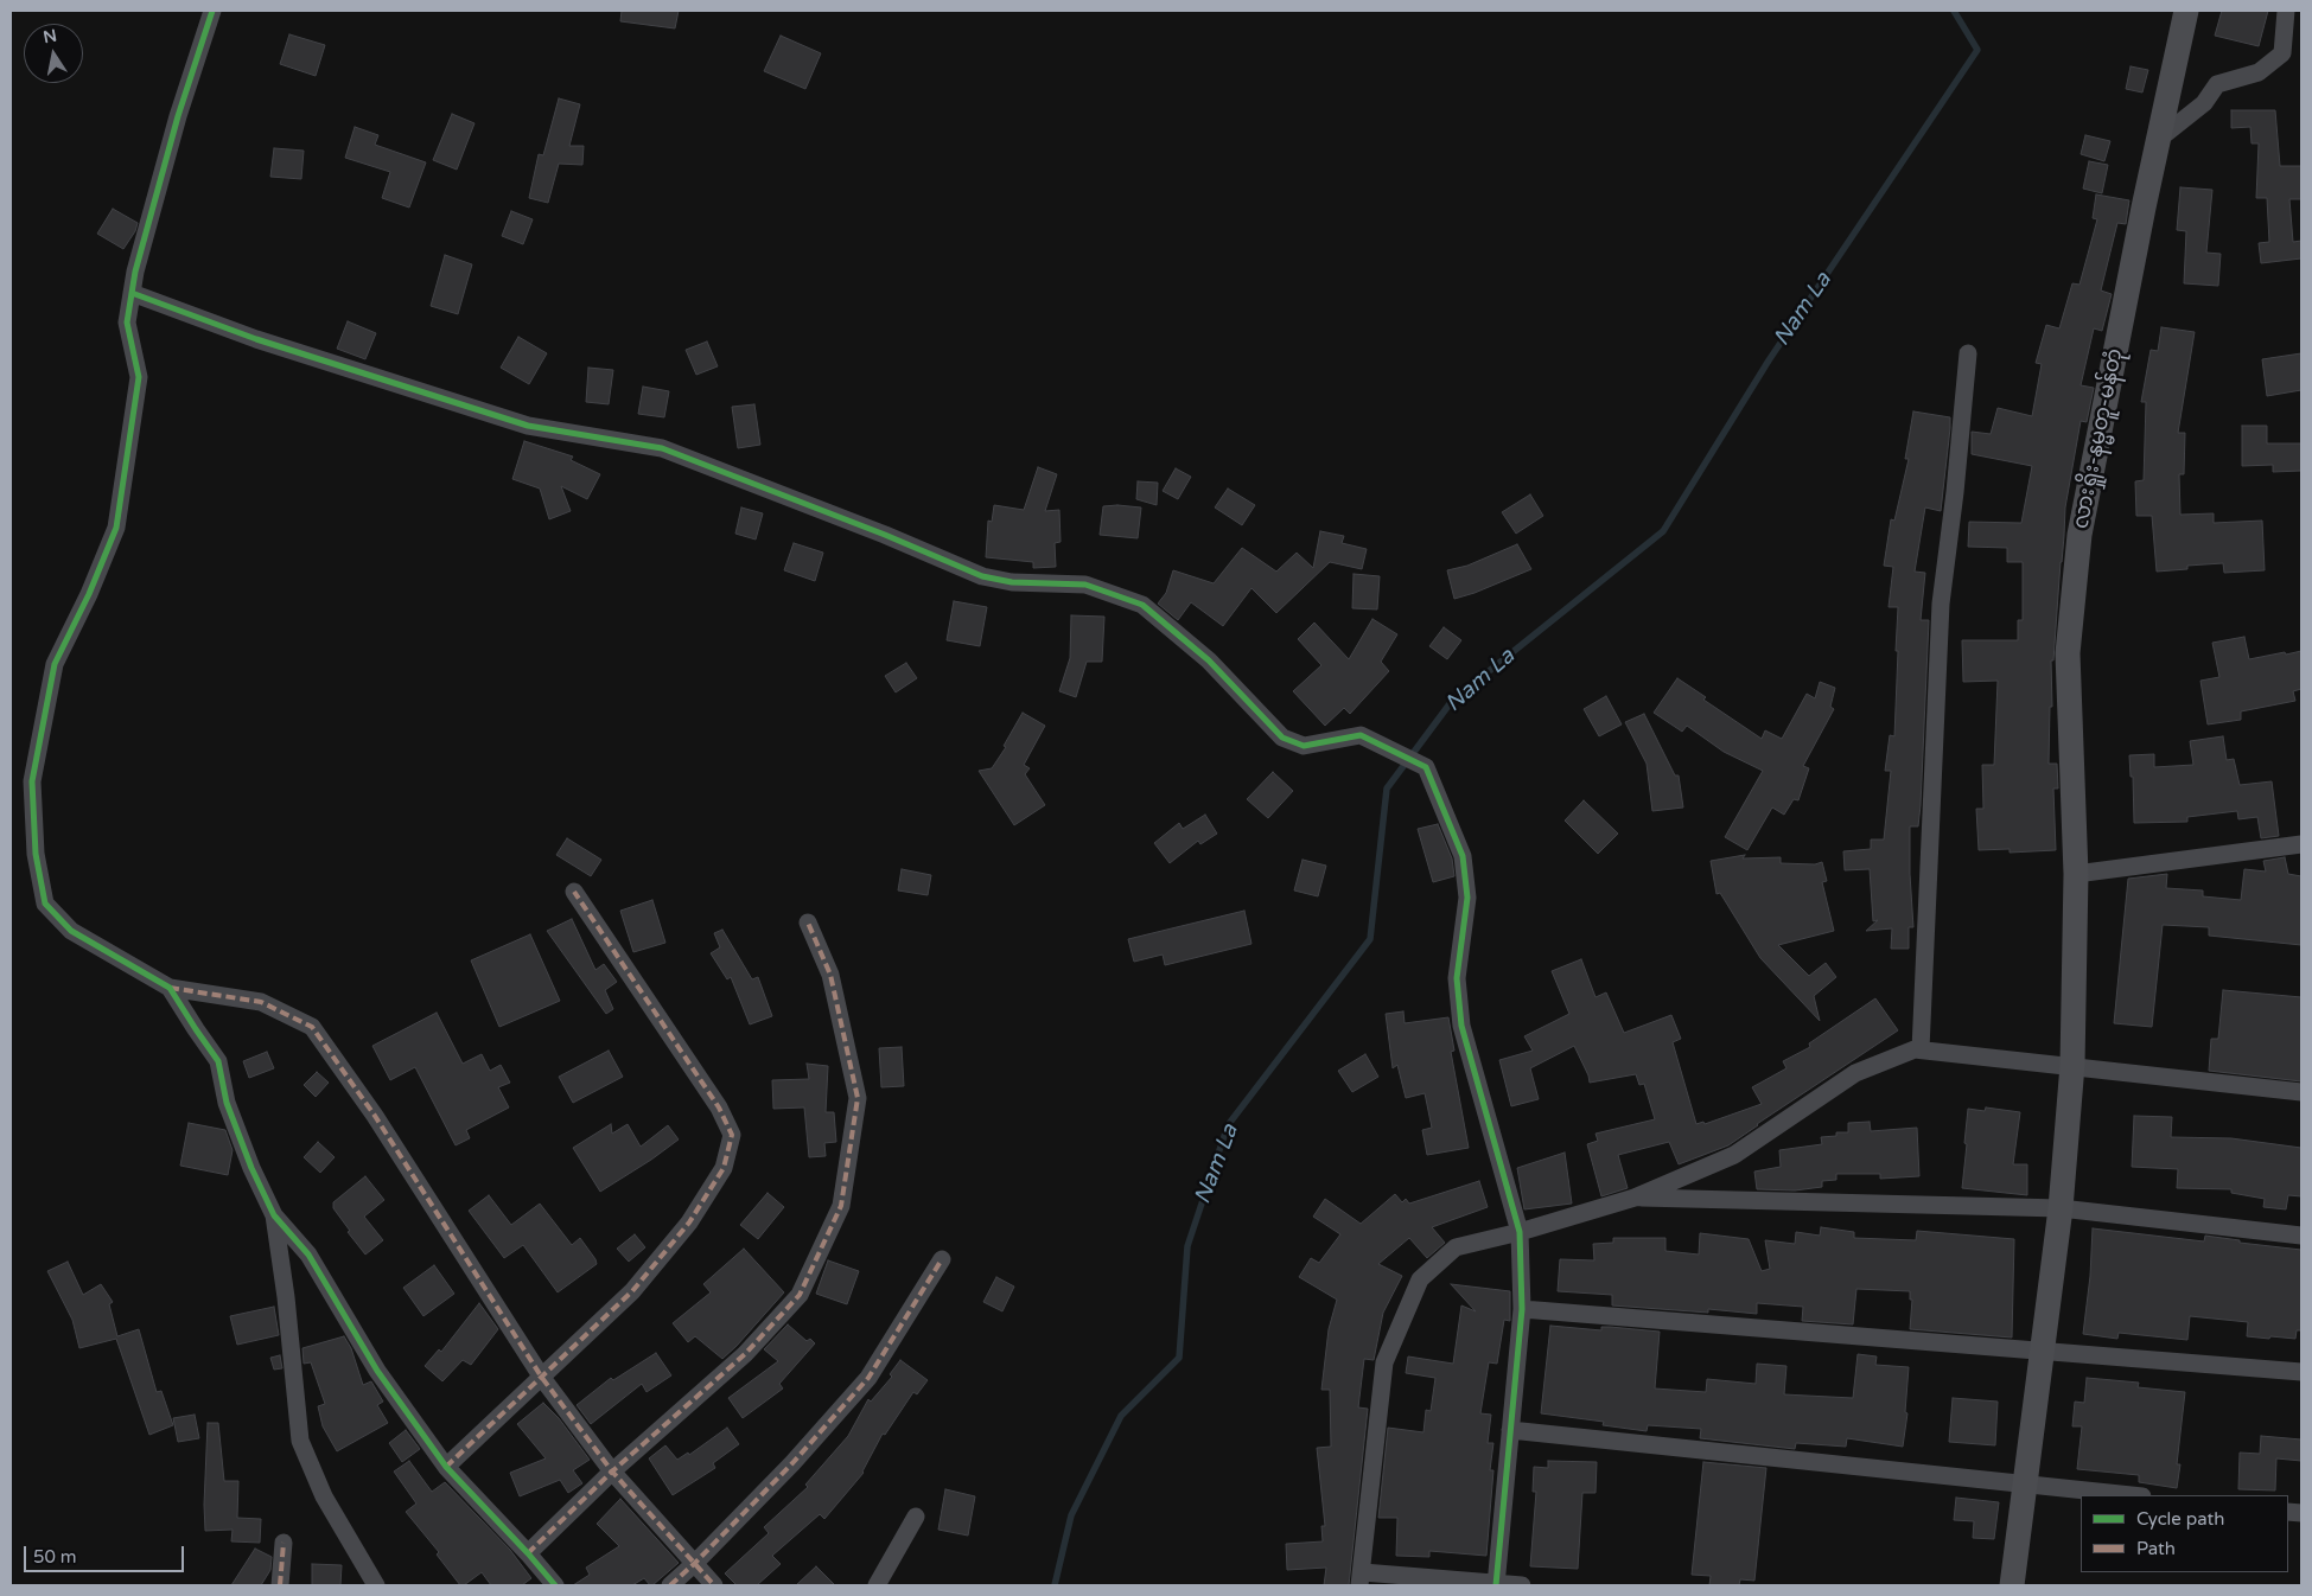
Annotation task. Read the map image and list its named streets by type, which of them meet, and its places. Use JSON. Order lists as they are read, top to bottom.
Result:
{
  "streets": {
    "main road": ["လားရှိုး-နမ္မတူ-မန်တုံ"]
  },
  "water": ["Nam La"],
  "legend": ["Cycle path", "Path"],
  "scale_bar": "50 m",
  "north": "top"
}
